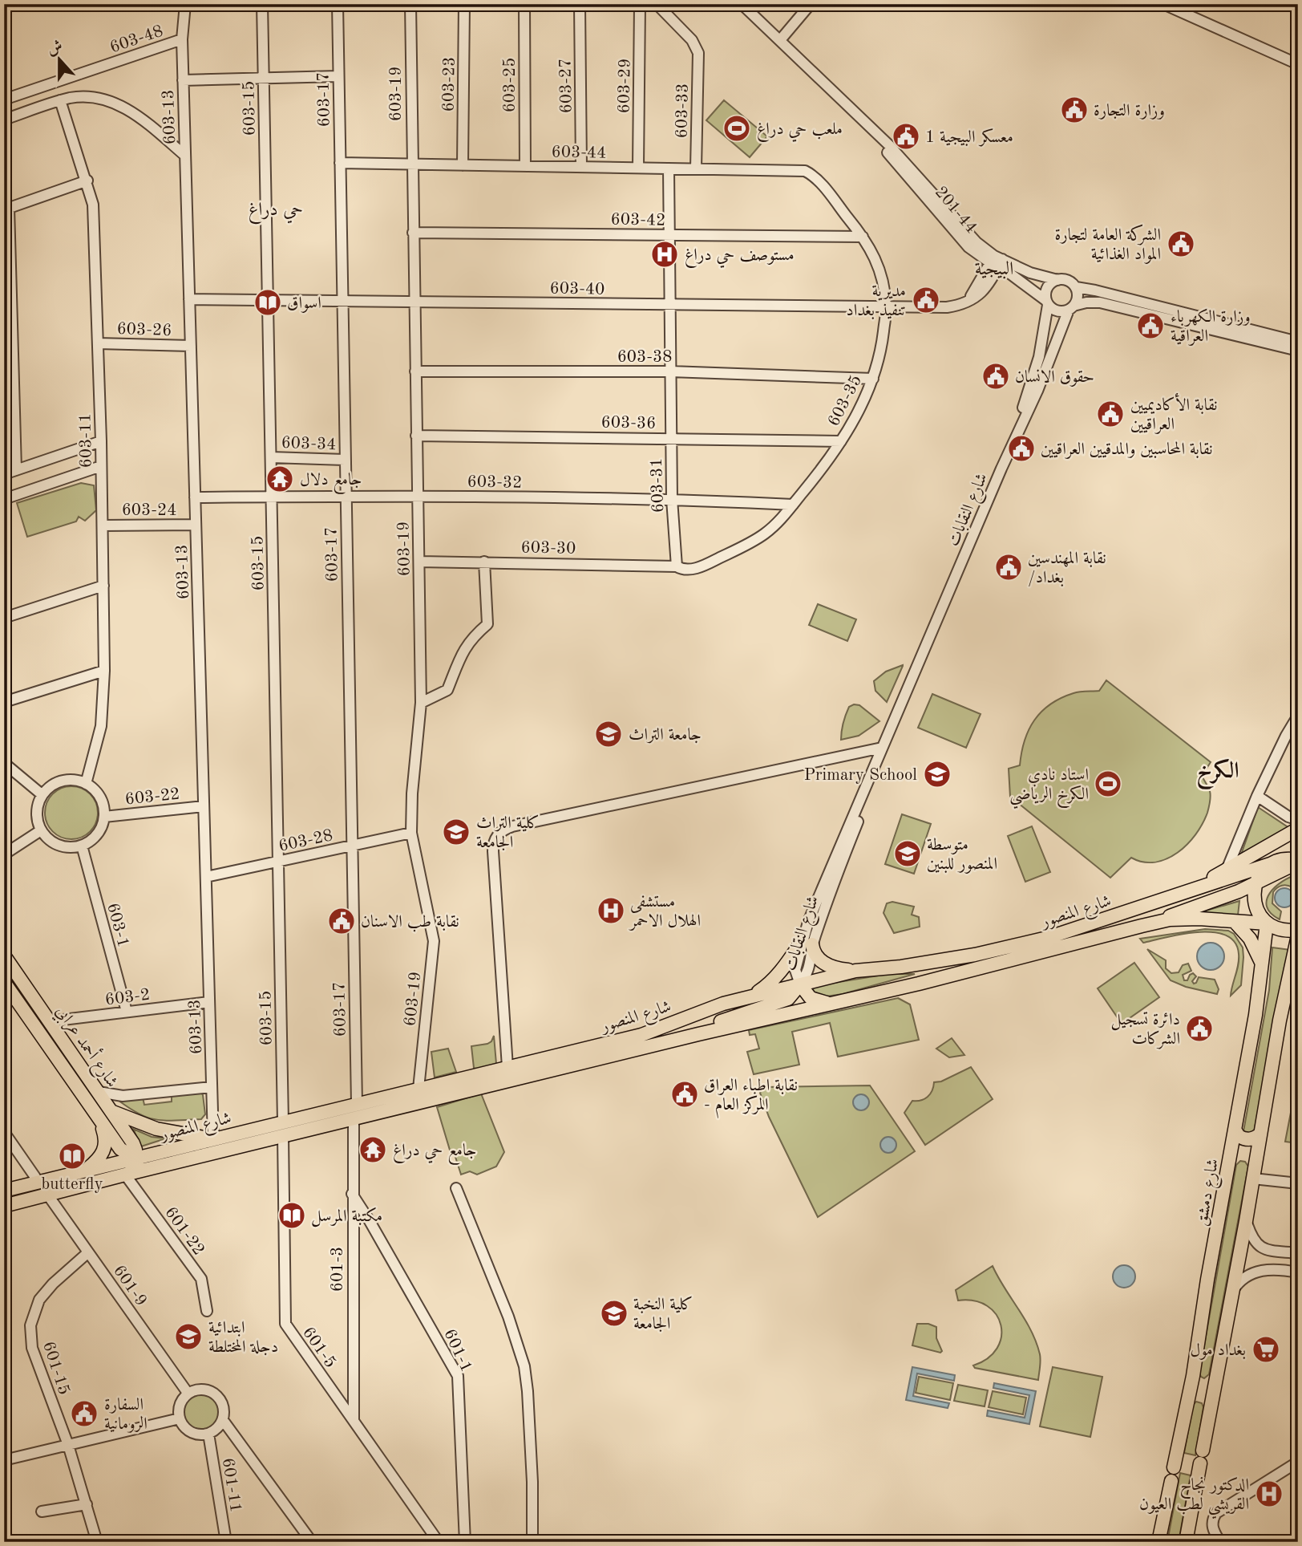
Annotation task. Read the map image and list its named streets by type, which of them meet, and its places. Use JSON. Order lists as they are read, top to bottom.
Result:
{
  "streets": {
    "main road": ["شارع المنصور", "شارع أحمد عرابي", "شارع دمشق"],
    "street": [
      "603-48",
      "603-23",
      "603-25",
      "603-27",
      "603-29",
      "603-19",
      "603-17",
      "603-15",
      "603-33",
      "603-13",
      "603-44",
      "201-44",
      "603-42",
      "603-40",
      "603-26",
      "603-38",
      "603-35",
      "603-36",
      "603-11",
      "603-34",
      "603-32",
      "603-31",
      "603-24",
      "شارع النقابات",
      "603-30",
      "603-22",
      "603-28",
      "603-1",
      "603-2",
      "601-22",
      "601-3",
      "601-9",
      "601-5",
      "601-1",
      "601-15",
      "601-11"
    ]
  },
  "crossings": [
    ["603-48", "603-13"],
    ["603-23", "603-44"],
    ["603-25", "603-44"],
    ["603-27", "603-44"],
    ["603-29", "603-44"],
    ["603-19", "603-44"],
    ["603-19", "603-42"],
    ["603-19", "603-40"],
    ["603-19", "603-38"],
    ["603-19", "603-36"],
    ["603-19", "603-32"],
    ["603-19", "603-30"],
    ["603-19", "603-28"],
    ["603-19", "شارع المنصور"],
    ["603-17", "603-44"],
    ["603-17", "603-40"],
    ["603-17", "603-34"],
    ["603-17", "603-32"],
    ["603-17", "603-28"],
    ["603-17", "شارع المنصور"],
    ["603-15", "603-40"],
    ["603-15", "603-34"],
    ["603-15", "603-32"],
    ["603-15", "603-28"],
    ["603-15", "شارع المنصور"],
    ["603-33", "603-44"],
    ["603-13", "603-40"],
    ["603-13", "603-26"],
    ["603-13", "603-32"],
    ["603-13", "603-24"],
    ["603-13", "603-22"],
    ["603-13", "603-28"],
    ["603-13", "شارع المنصور"],
    ["603-13", "603-2"],
    ["603-44", "603-35"],
    ["603-44", "603-31"],
    ["201-44", "603-40"],
    ["201-44", "شارع النقابات"],
    ["603-42", "603-35"],
    ["603-42", "603-31"],
    ["603-40", "603-35"],
    ["603-40", "603-31"],
    ["603-26", "603-11"],
    ["603-38", "603-35"],
    ["603-38", "603-31"],
    ["603-35", "603-36"],
    ["603-35", "603-32"],
    ["603-35", "603-31"],
    ["603-35", "603-30"],
    ["603-36", "603-31"],
    ["603-11", "603-24"],
    ["603-11", "603-22"],
    ["603-11", "603-1"],
    ["603-32", "603-31"],
    ["603-31", "603-30"],
    ["شارع النقابات", "شارع المنصور"],
    ["603-22", "603-1"],
    ["شارع المنصور", "شارع أحمد عرابي"],
    ["شارع المنصور", "شارع دمشق"],
    ["شارع المنصور", "601-22"],
    ["شارع المنصور", "601-3"],
    ["شارع المنصور", "601-9"],
    ["شارع المنصور", "601-5"],
    ["603-1", "603-2"],
    ["603-2", "شارع أحمد عرابي"],
    ["601-3", "601-5"],
    ["601-3", "601-1"],
    ["601-9", "601-15"],
    ["601-9", "601-11"]
  ],
  "districts": ["حي دراغ", "البيجية", "الكرخ"],
  "places": {
    "public building": [
      "وزارة التجارة",
      "معسكر البيجية 1",
      "الشركة العامة لتجارة المواد الغذائية",
      "مديرية تنفيذ بغداد",
      "وزارة الكهرباء العراقية",
      "حقوق الانسان",
      "نقابة الأكاديميين العراقيين",
      "نقابة المحاسبين والمدقيين العراقيين",
      "نقابة المهندسين /بغداد",
      "نقابة طب الاسنان",
      "دائرة تسجيل الشركات",
      "نقابة اطباء العراق - المركز العام",
      "السفارة الرومانية"
    ],
    "sports": ["ملعب حي دراغ", "استاد نادي الكرخ الرياضي"],
    "hospital": ["مستوصف حي دراغ", "مستشفى الهلال الاحمر", "الدكتور نجاح القريشي لطب العيون"],
    "library": ["اسواق", "butterfly", "مكتبة المرسل"],
    "temple": ["جامع دلال", "جامع حي دراغ"],
    "school or university": [
      "جامعة التراث",
      "Primary School",
      "كلية التراث الجامعة",
      "متوسطة المنصور للبنين",
      "كلية النخبة الجامعة",
      "ابتدائية دجلة المختلطة"
    ],
    "supermarket": ["بغداد مول"]
  },
  "north": "top"
}
